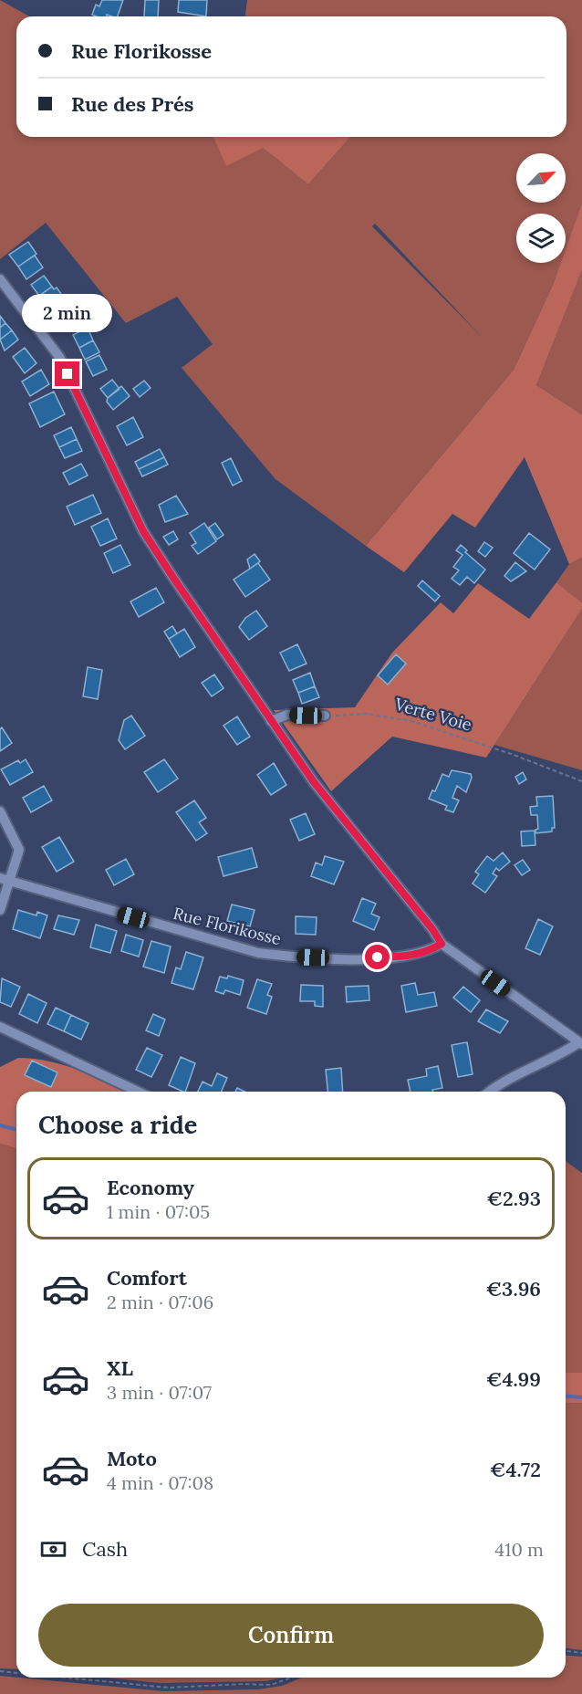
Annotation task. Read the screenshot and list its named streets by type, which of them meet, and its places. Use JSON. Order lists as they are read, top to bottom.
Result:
{
  "streets": {
    "street": ["Rue Florikosse"],
    "path": ["Verte Voie"]
  },
  "north": "top right",
  "page": {
    "banner": ["Rue Florikosse", "Rue des Prés"],
    "bubble": "2 min",
    "heading": "Choose a ride",
    "list": [
      {
        "name": "Economy",
        "note": "1 min · 07:05",
        "value": "€2.93"
      },
      {
        "name": "Comfort",
        "note": "2 min · 07:06",
        "value": "€3.96"
      },
      {
        "name": "XL",
        "note": "3 min · 07:07",
        "value": "€4.99"
      },
      {
        "name": "Moto",
        "note": "4 min · 07:08",
        "value": "€4.72"
      }
    ],
    "pay": ["Cash", "410 m"],
    "buttons": "Confirm"
  }
}
